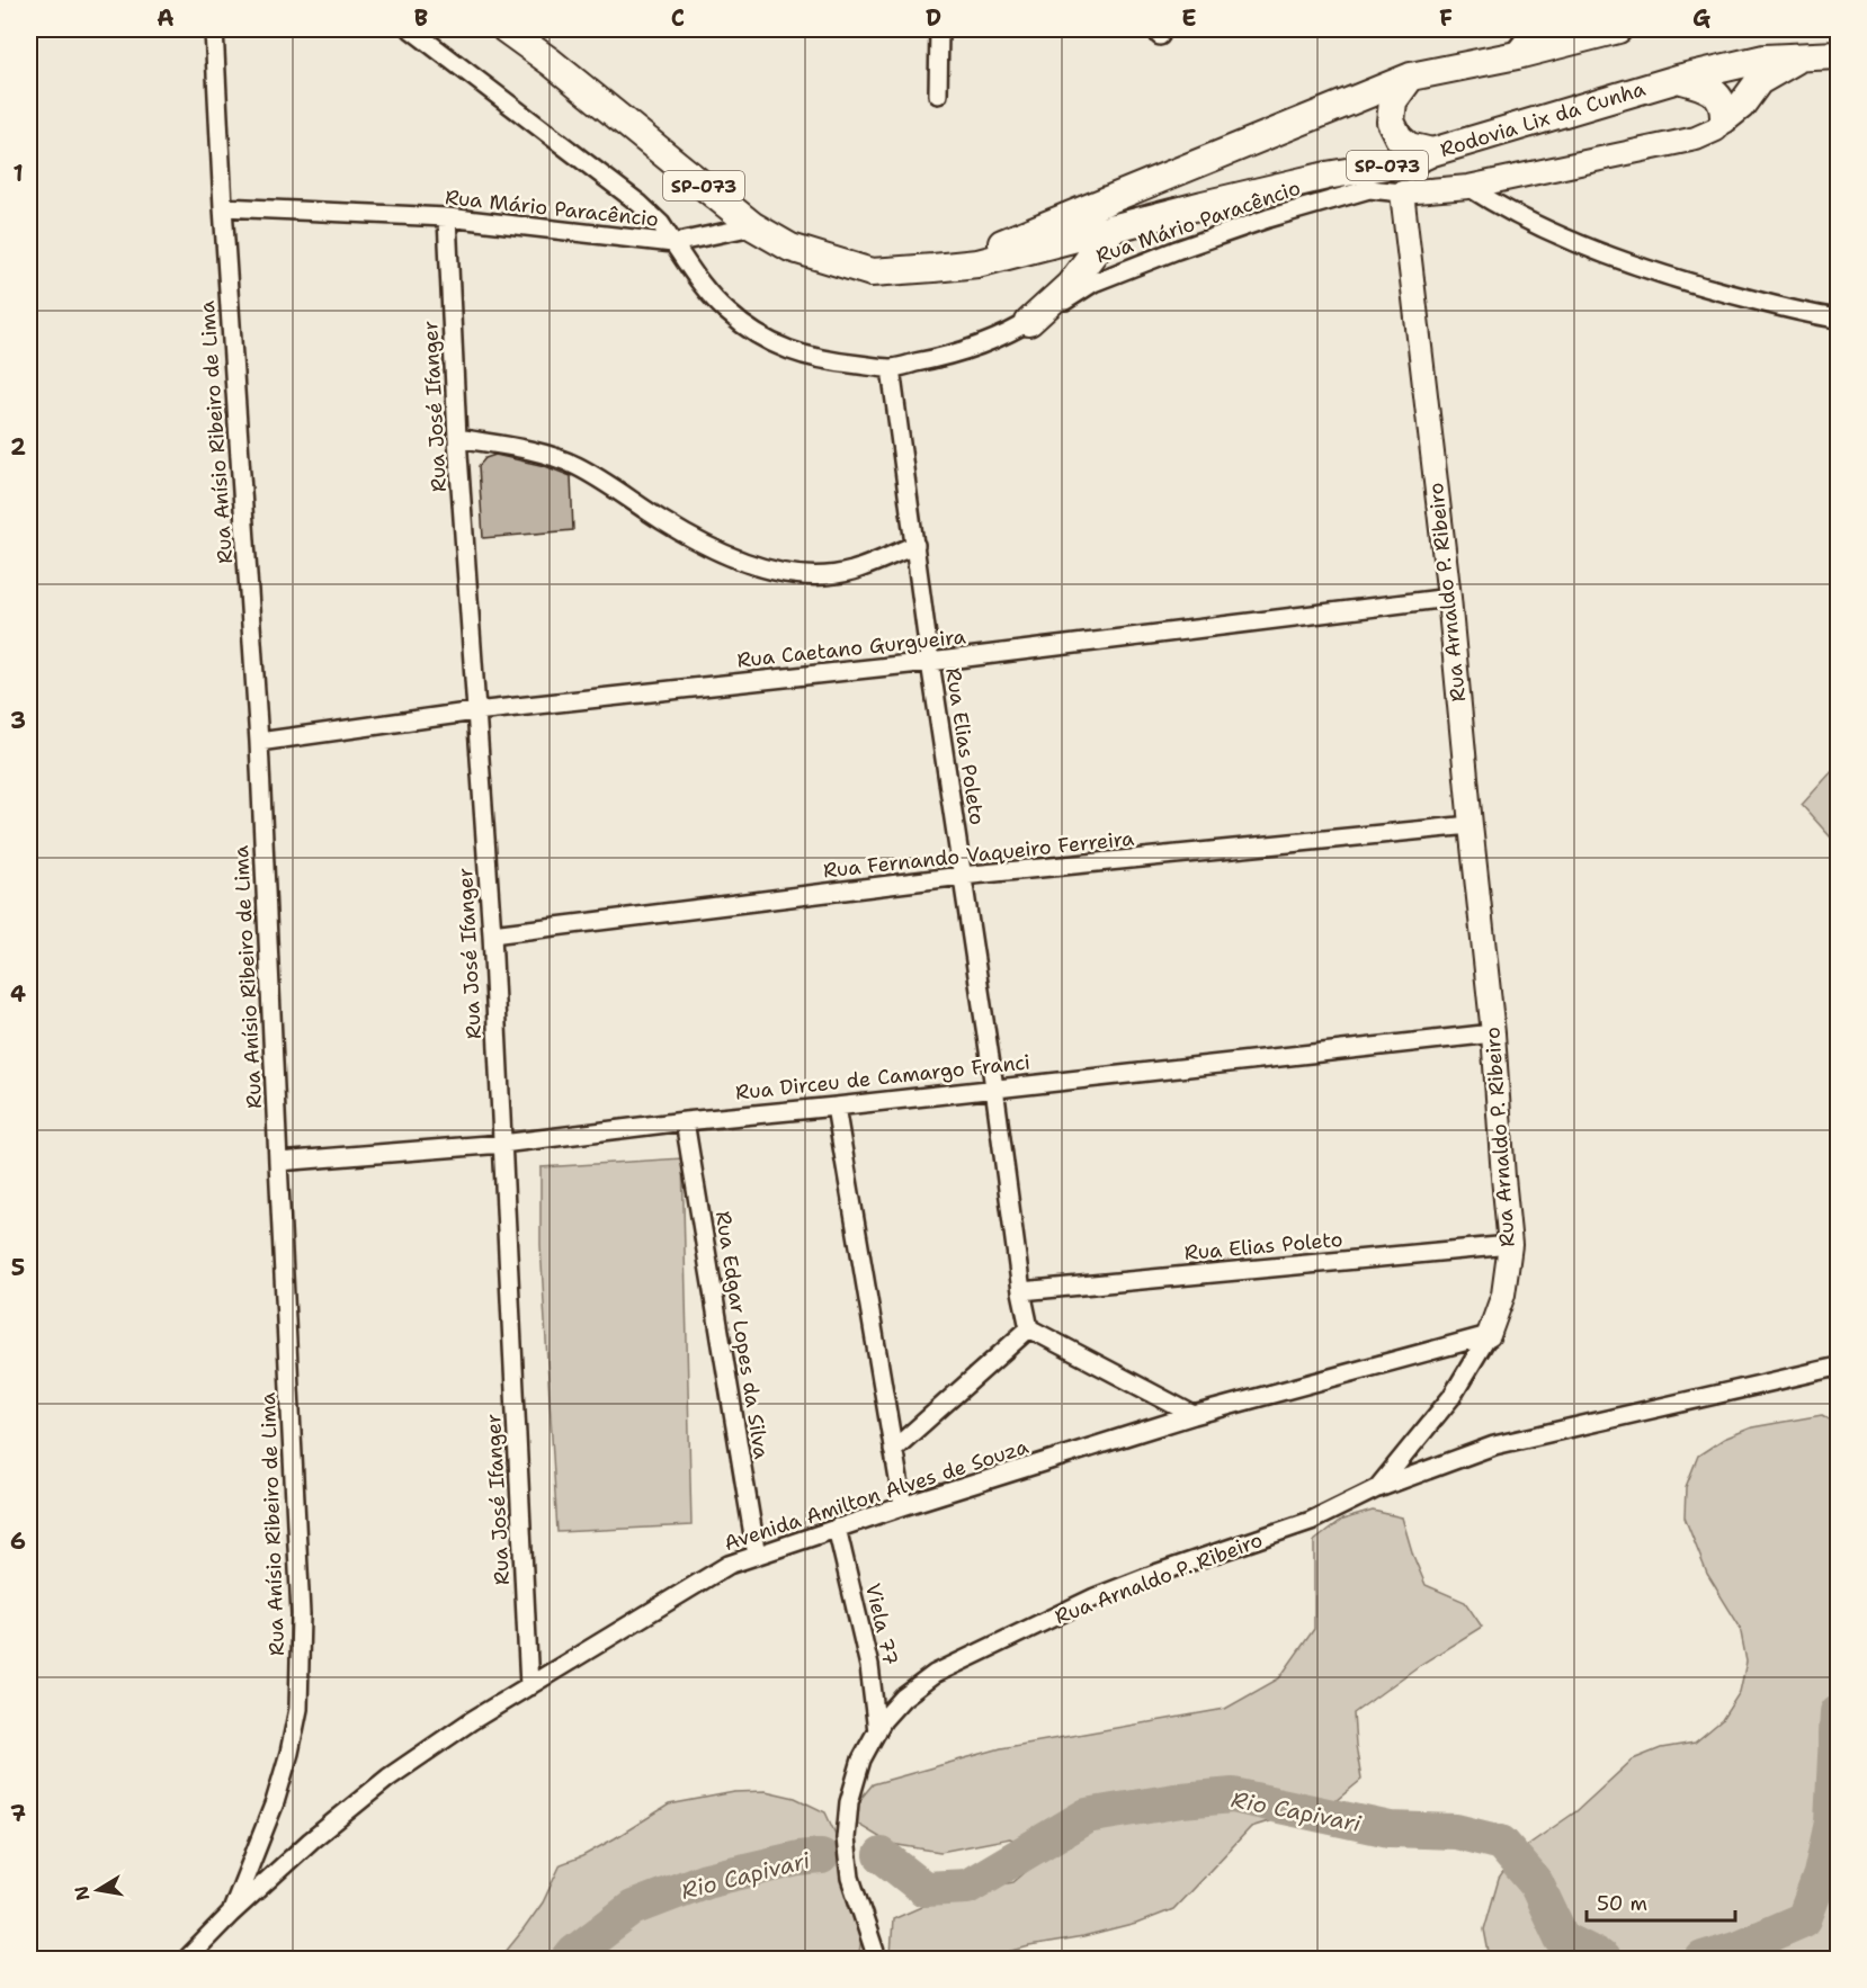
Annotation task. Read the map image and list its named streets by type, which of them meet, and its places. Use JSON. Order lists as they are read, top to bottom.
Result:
{
  "streets": {
    "main road": ["Rodovia Lix da Cunha", "SP-073"],
    "street": [
      "Rua Mário Paracêncio",
      "Rua José Ifanger",
      "Rua Anísio Ribeiro de Lima",
      "Rua Arnaldo P. Ribeiro",
      "Rua Caetano Gurgueira",
      "Rua Elias Poleto",
      "Rua Fernando Vaqueiro Ferreira",
      "Rua Dirceu de Camargo Franci",
      "Rua Edgar Lopes da Silva",
      "Avenida Amilton Alves de Souza",
      "Viela 77"
    ]
  },
  "crossings": [
    ["Rua Mário Paracêncio", "Rua José Ifanger"],
    ["Rua Mário Paracêncio", "Rua Anísio Ribeiro de Lima"],
    ["Rua Mário Paracêncio", "Rua Arnaldo P. Ribeiro"],
    ["Rua Mário Paracêncio", "Rua Elias Poleto"],
    ["Rua José Ifanger", "Rua Caetano Gurgueira"],
    ["Rua José Ifanger", "Rua Fernando Vaqueiro Ferreira"],
    ["Rua José Ifanger", "Rua Dirceu de Camargo Franci"],
    ["Rua José Ifanger", "Avenida Amilton Alves de Souza"],
    ["Rua Anísio Ribeiro de Lima", "Rua Caetano Gurgueira"],
    ["Rua Anísio Ribeiro de Lima", "Rua Dirceu de Camargo Franci"],
    ["Rua Anísio Ribeiro de Lima", "Avenida Amilton Alves de Souza"],
    ["Rua Arnaldo P. Ribeiro", "Rua Caetano Gurgueira"],
    ["Rua Arnaldo P. Ribeiro", "Rua Elias Poleto"],
    ["Rua Arnaldo P. Ribeiro", "Rua Fernando Vaqueiro Ferreira"],
    ["Rua Arnaldo P. Ribeiro", "Rua Dirceu de Camargo Franci"],
    ["Rua Arnaldo P. Ribeiro", "Avenida Amilton Alves de Souza"],
    ["Rua Arnaldo P. Ribeiro", "Viela 77"],
    ["Rua Caetano Gurgueira", "Rua Elias Poleto"],
    ["Rua Elias Poleto", "Rua Fernando Vaqueiro Ferreira"],
    ["Rua Elias Poleto", "Rua Dirceu de Camargo Franci"],
    ["Rua Dirceu de Camargo Franci", "Rua Edgar Lopes da Silva"],
    ["Rua Edgar Lopes da Silva", "Avenida Amilton Alves de Souza"],
    ["Avenida Amilton Alves de Souza", "Viela 77"]
  ],
  "water": ["Rio Capivari"],
  "scale_bar": "50 m",
  "north": "left",
  "grid": {
    "columns": [
      "A",
      "B",
      "C",
      "D",
      "E",
      "F",
      "G"
    ],
    "rows": [
      "1",
      "2",
      "3",
      "4",
      "5",
      "6",
      "7"
    ]
  }
}
